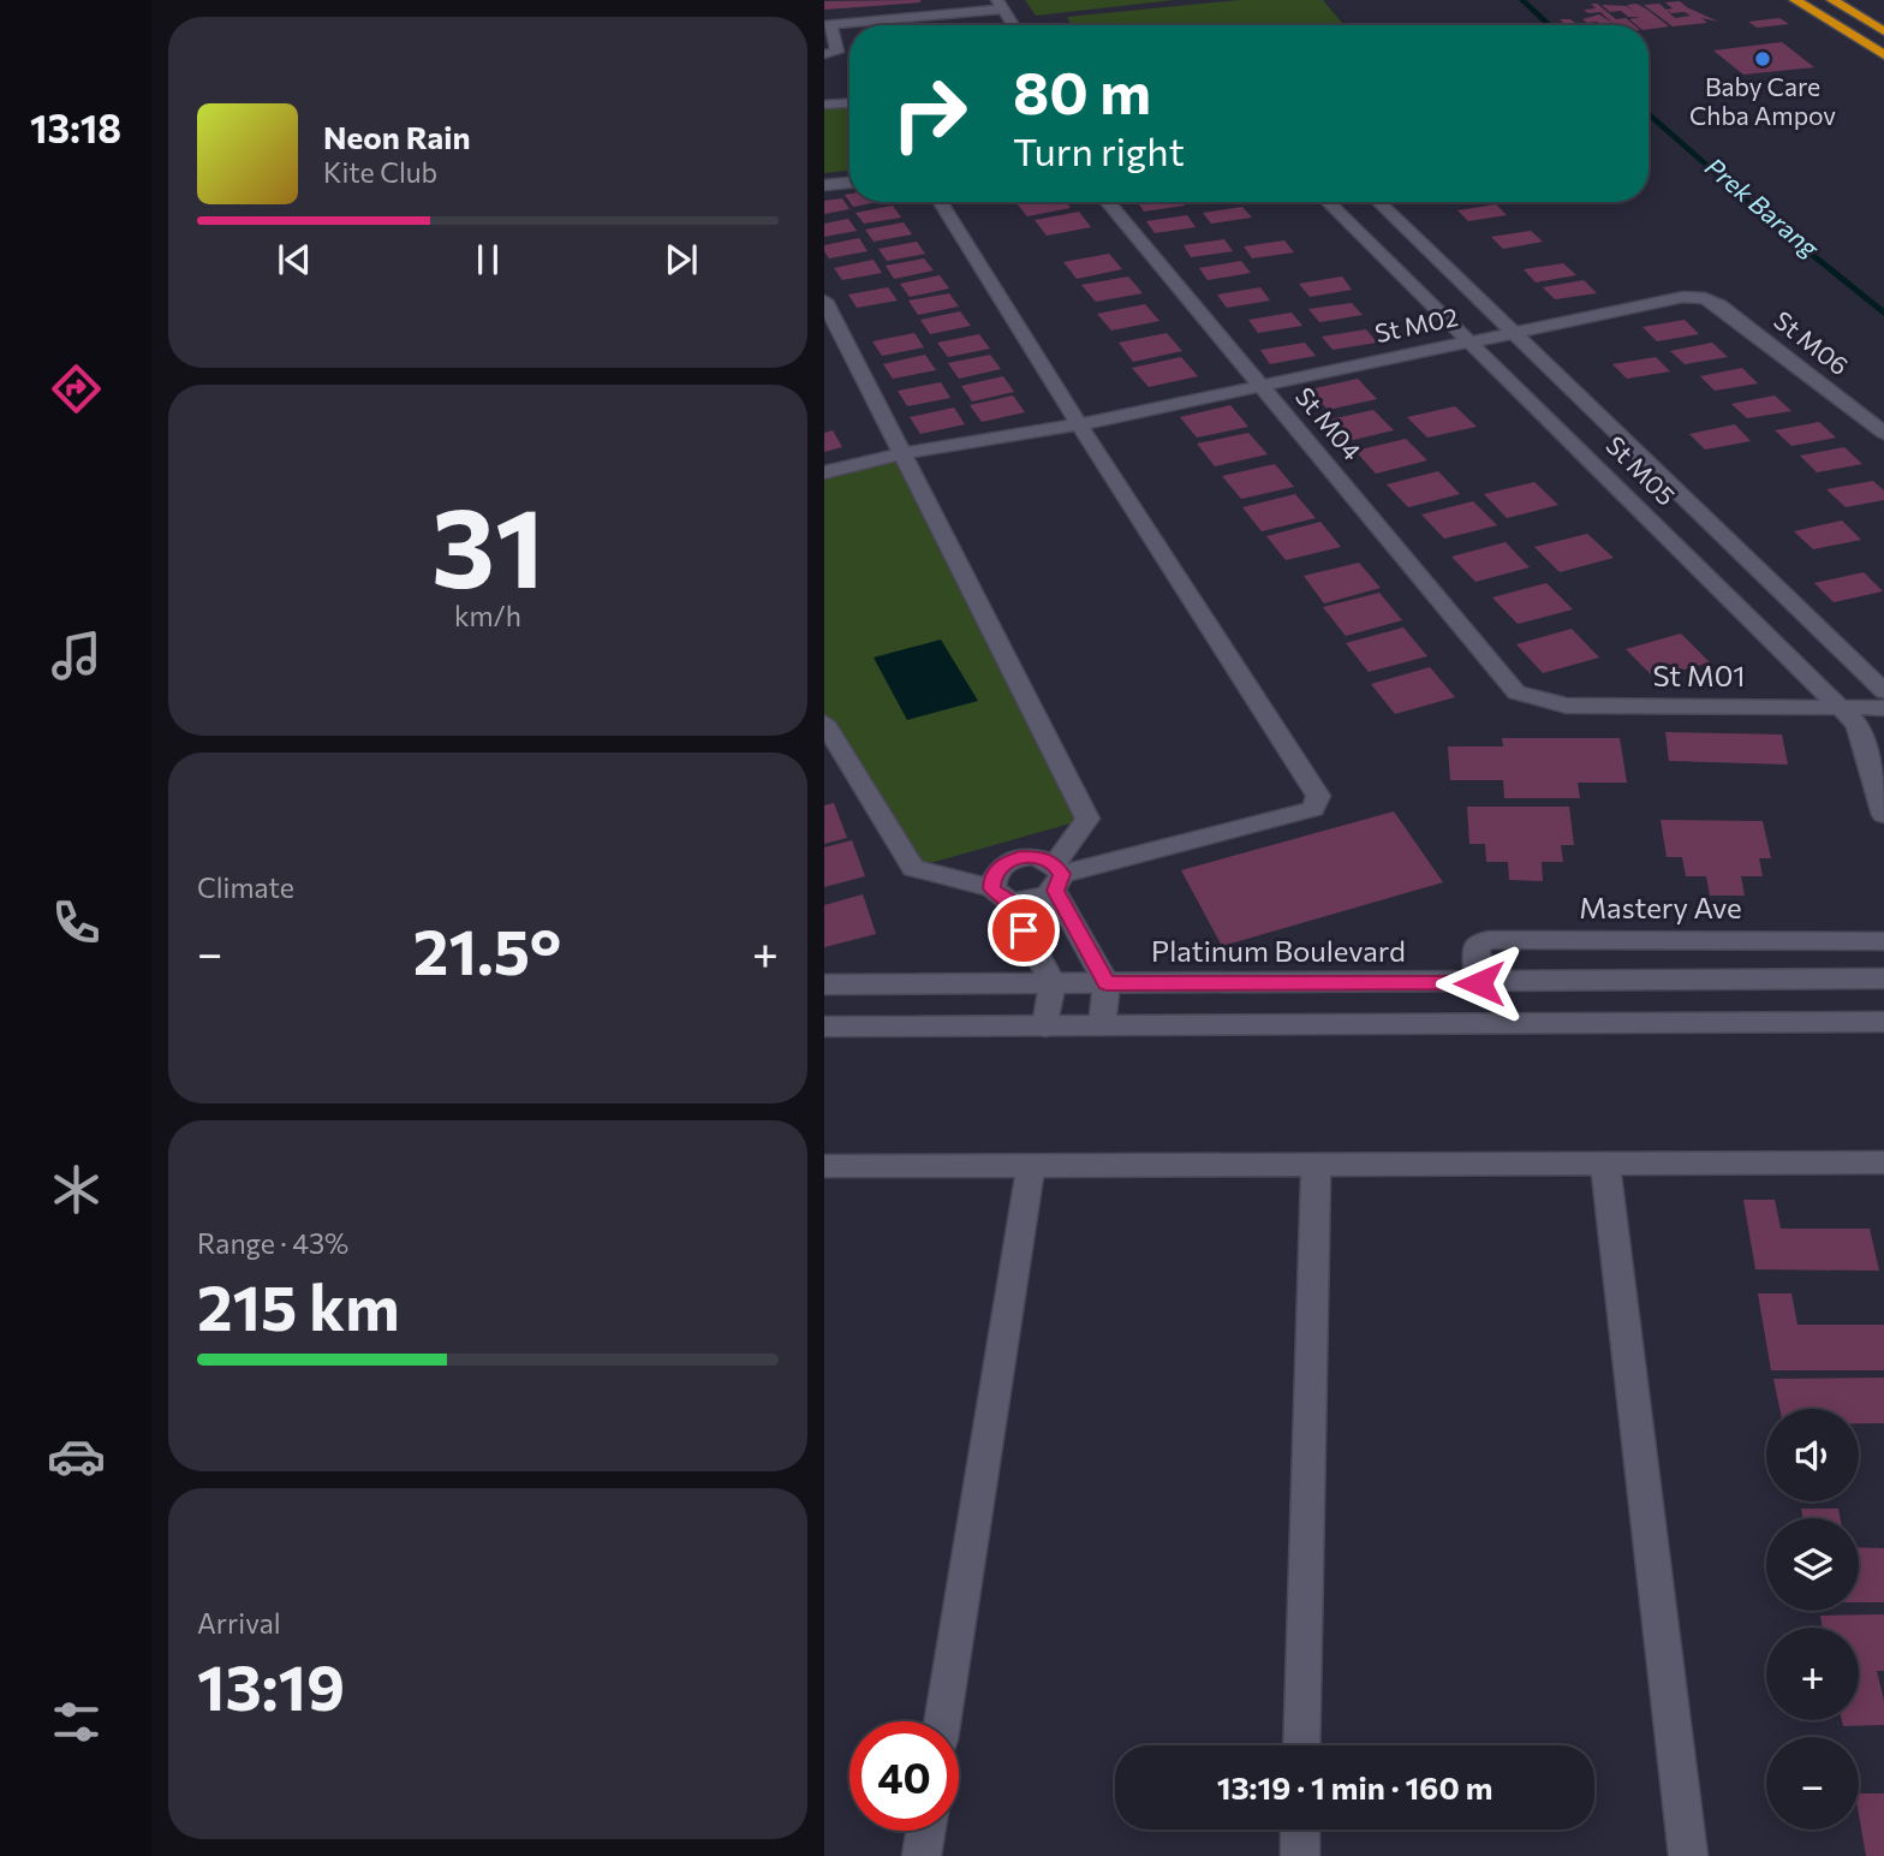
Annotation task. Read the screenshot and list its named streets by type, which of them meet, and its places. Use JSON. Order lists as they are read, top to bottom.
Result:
{
  "streets": {
    "street": [
      "St M02",
      "St M06",
      "St M04",
      "St M05",
      "St M01",
      "Mastery Ave",
      "Platinum Boulevard"
    ]
  },
  "crossings": [
    ["St M02", "St M06"],
    ["St M02", "St M04"],
    ["St M02", "St M05"],
    ["St M04", "St M01"],
    ["St M05", "St M01"],
    ["Mastery Ave", "Platinum Boulevard"]
  ],
  "water": ["Prek Barang"],
  "places": ["Baby Care Chba Ampov"],
  "page": {
    "tabs": "13:18",
    "turn": ["80 m", "Turn right"],
    "song": ["Neon Rain", "Kite Club"],
    "tile": [
      ["31", "km/h"],
      "Climate",
      ["Range · 43%", "215 km"],
      ["Arrival", "13:19"]
    ],
    "heat": ["−", "21.5°", "+"],
    "map_buttons": ["+", "−"],
    "limit": "40",
    "trip": "13:19 · 1 min · 160 m"
  }
}
